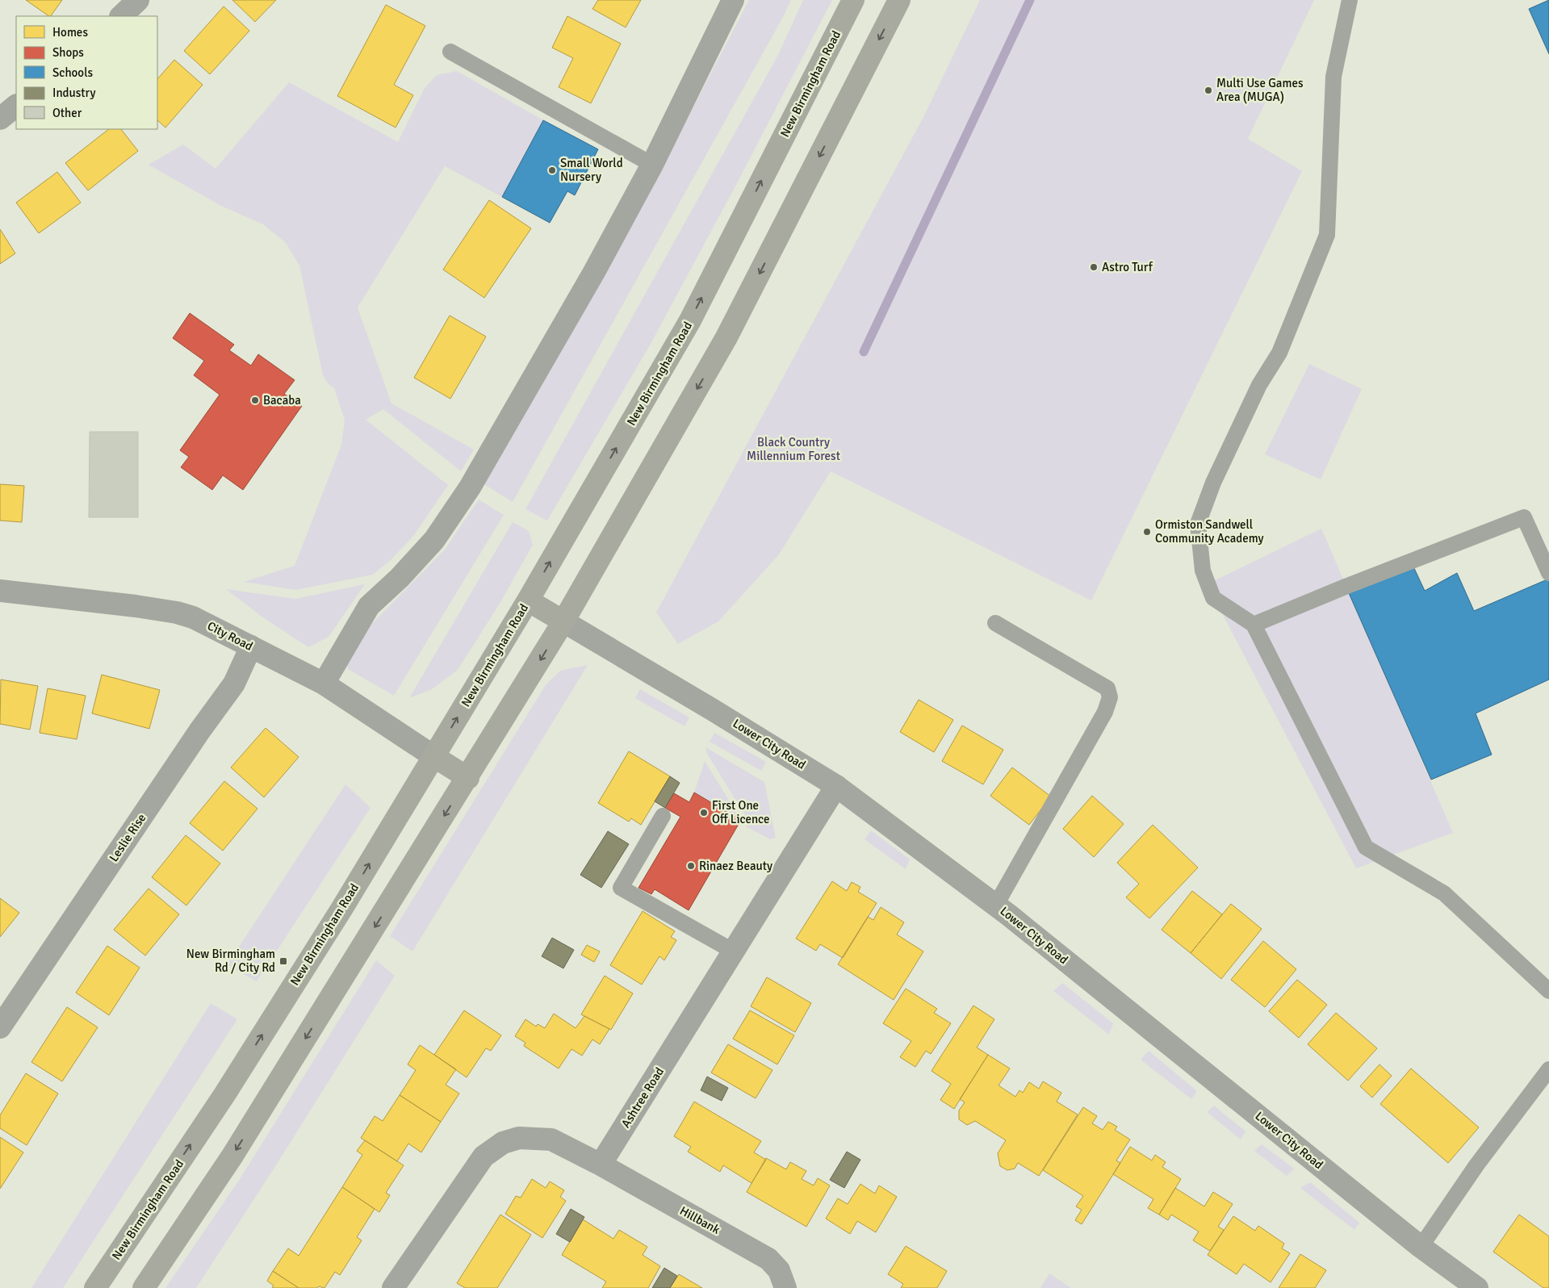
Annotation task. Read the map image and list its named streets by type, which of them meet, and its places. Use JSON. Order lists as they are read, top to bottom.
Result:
{
  "streets": {
    "highway": ["New Birmingham Road"],
    "street": [
      "City Road",
      "Lower City Road",
      "Leslie Rise",
      "Ashtree Road",
      "Hillbank"
    ]
  },
  "crossings": [
    ["New Birmingham Road", "City Road"],
    ["City Road", "Leslie Rise"],
    ["Lower City Road", "Ashtree Road"],
    ["Ashtree Road", "Hillbank"]
  ],
  "parks": ["Black Country Millennium Forest"],
  "places": {
    "other": [
      "Multi Use Games Area (MUGA)",
      "Small World Nursery",
      "Astro Turf",
      "Bacaba",
      "Ormiston Sandwell Community Academy",
      "First One Off Licence",
      "Rinaez Beauty"
    ],
    "transit": ["New Birmingham Rd / City Rd"]
  },
  "legend": [
    "Homes",
    "Shops",
    "Schools",
    "Industry",
    "Other"
  ]
}
